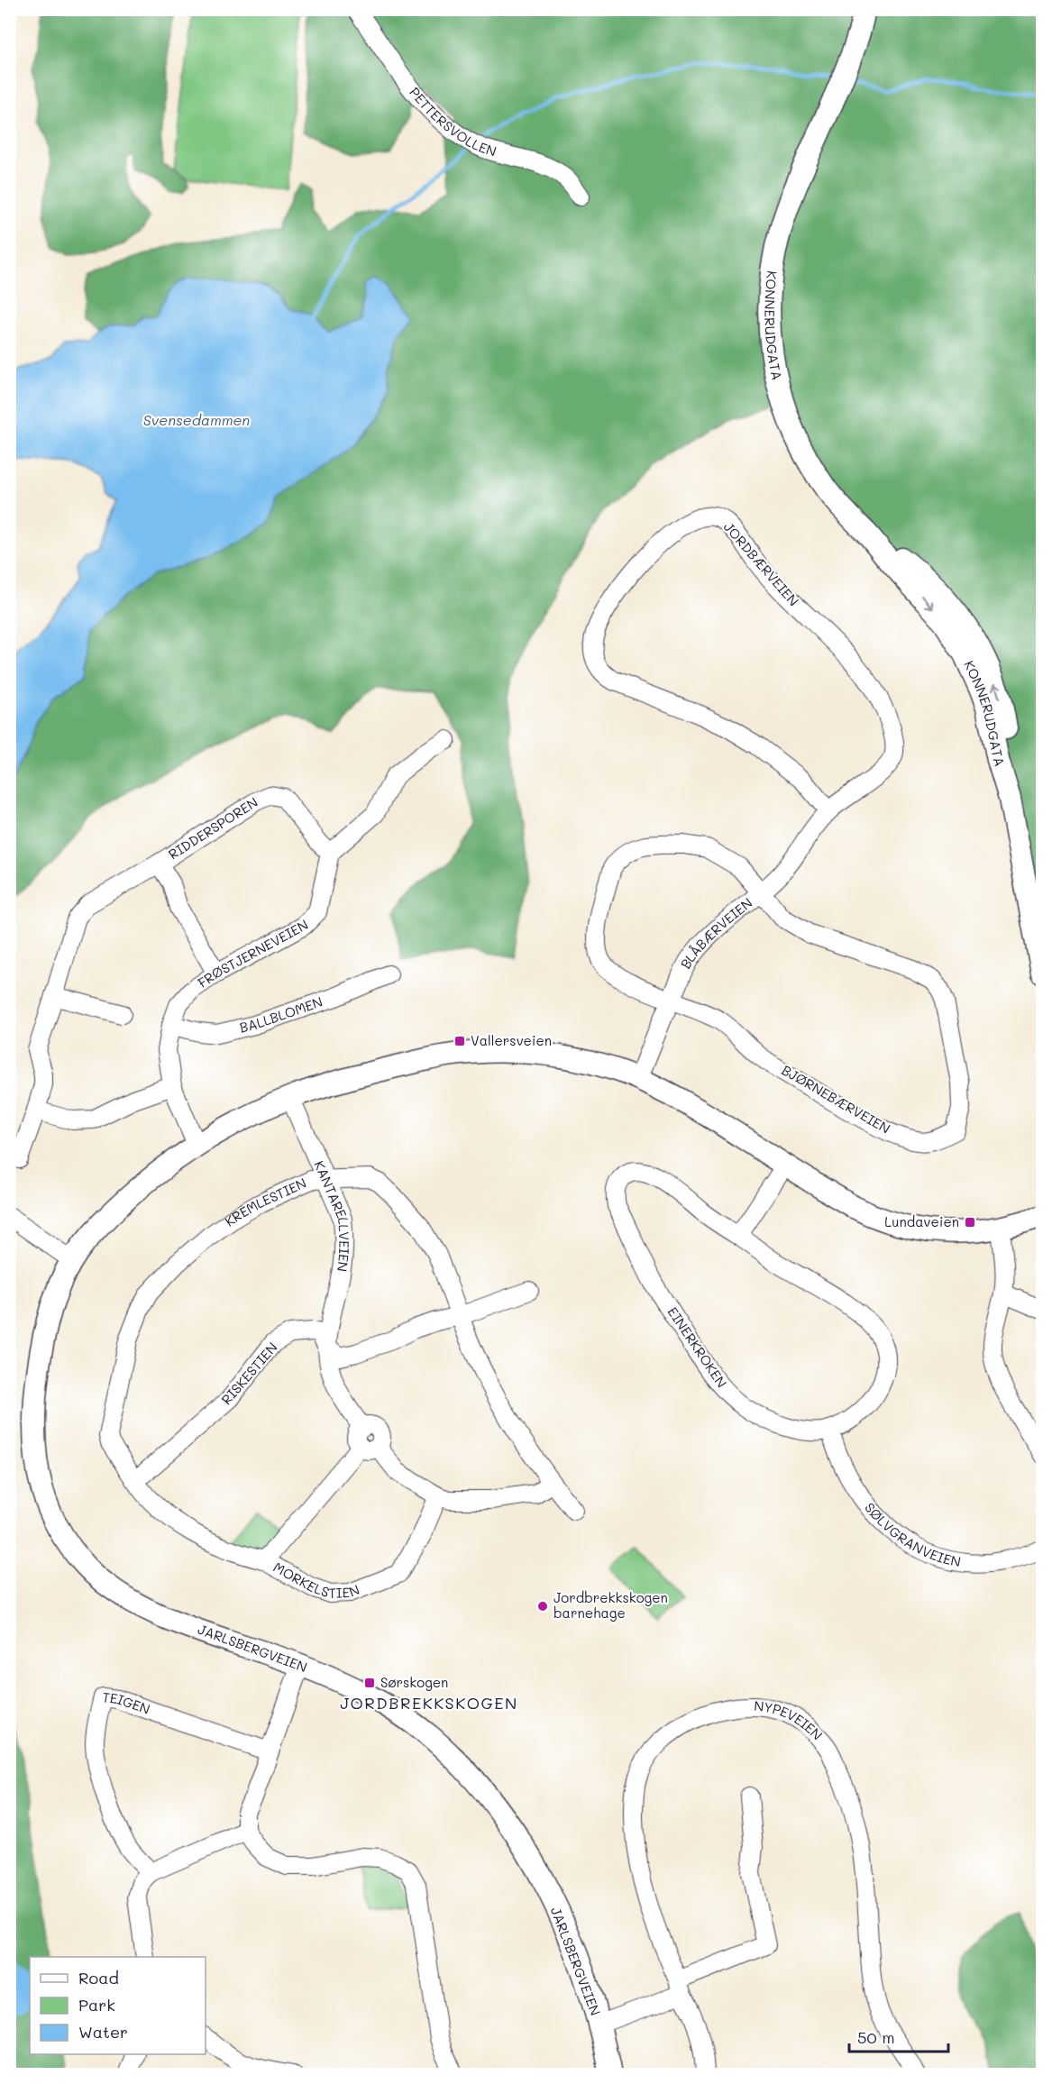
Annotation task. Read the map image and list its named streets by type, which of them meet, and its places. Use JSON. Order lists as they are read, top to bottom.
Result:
{
  "streets": {
    "main road": ["KONNERUDGATA", "JARLSBERGVEIEN"],
    "street": [
      "PETTERSVOLLEN",
      "JORDBÆRVEIEN",
      "RIDDERSPOREN",
      "BLÅBÆRVEIEN",
      "FRØSTJERNEVEIEN",
      "BALLBLOMEN",
      "BJØRNEBÆRVEIEN",
      "KREMLESTIEN",
      "KANTARELLVEIEN",
      "EINERKROKEN",
      "RISKESTIEN",
      "SØLVGRANVEIEN",
      "MORKELSTIEN",
      "TEIGEN",
      "NYPEVEIEN"
    ]
  },
  "crossings": [
    ["JORDBÆRVEIEN", "BLÅBÆRVEIEN"],
    ["RIDDERSPOREN", "FRØSTJERNEVEIEN"],
    ["BLÅBÆRVEIEN", "BJØRNEBÆRVEIEN"],
    ["FRØSTJERNEVEIEN", "BALLBLOMEN"],
    ["KREMLESTIEN", "KANTARELLVEIEN"],
    ["KREMLESTIEN", "RISKESTIEN"],
    ["KANTARELLVEIEN", "RISKESTIEN"],
    ["KANTARELLVEIEN", "MORKELSTIEN"],
    ["EINERKROKEN", "SØLVGRANVEIEN"]
  ],
  "districts": ["JORDBREKKSKOGEN"],
  "water": ["Svensedammen"],
  "places": {
    "transit": ["Vallersveien", "Lundaveien", "Sørskogen"],
    "other": ["Jordbrekkskogen barnehage"]
  },
  "legend": ["Road", "Park", "Water"],
  "scale_bar": "50 m"
}
